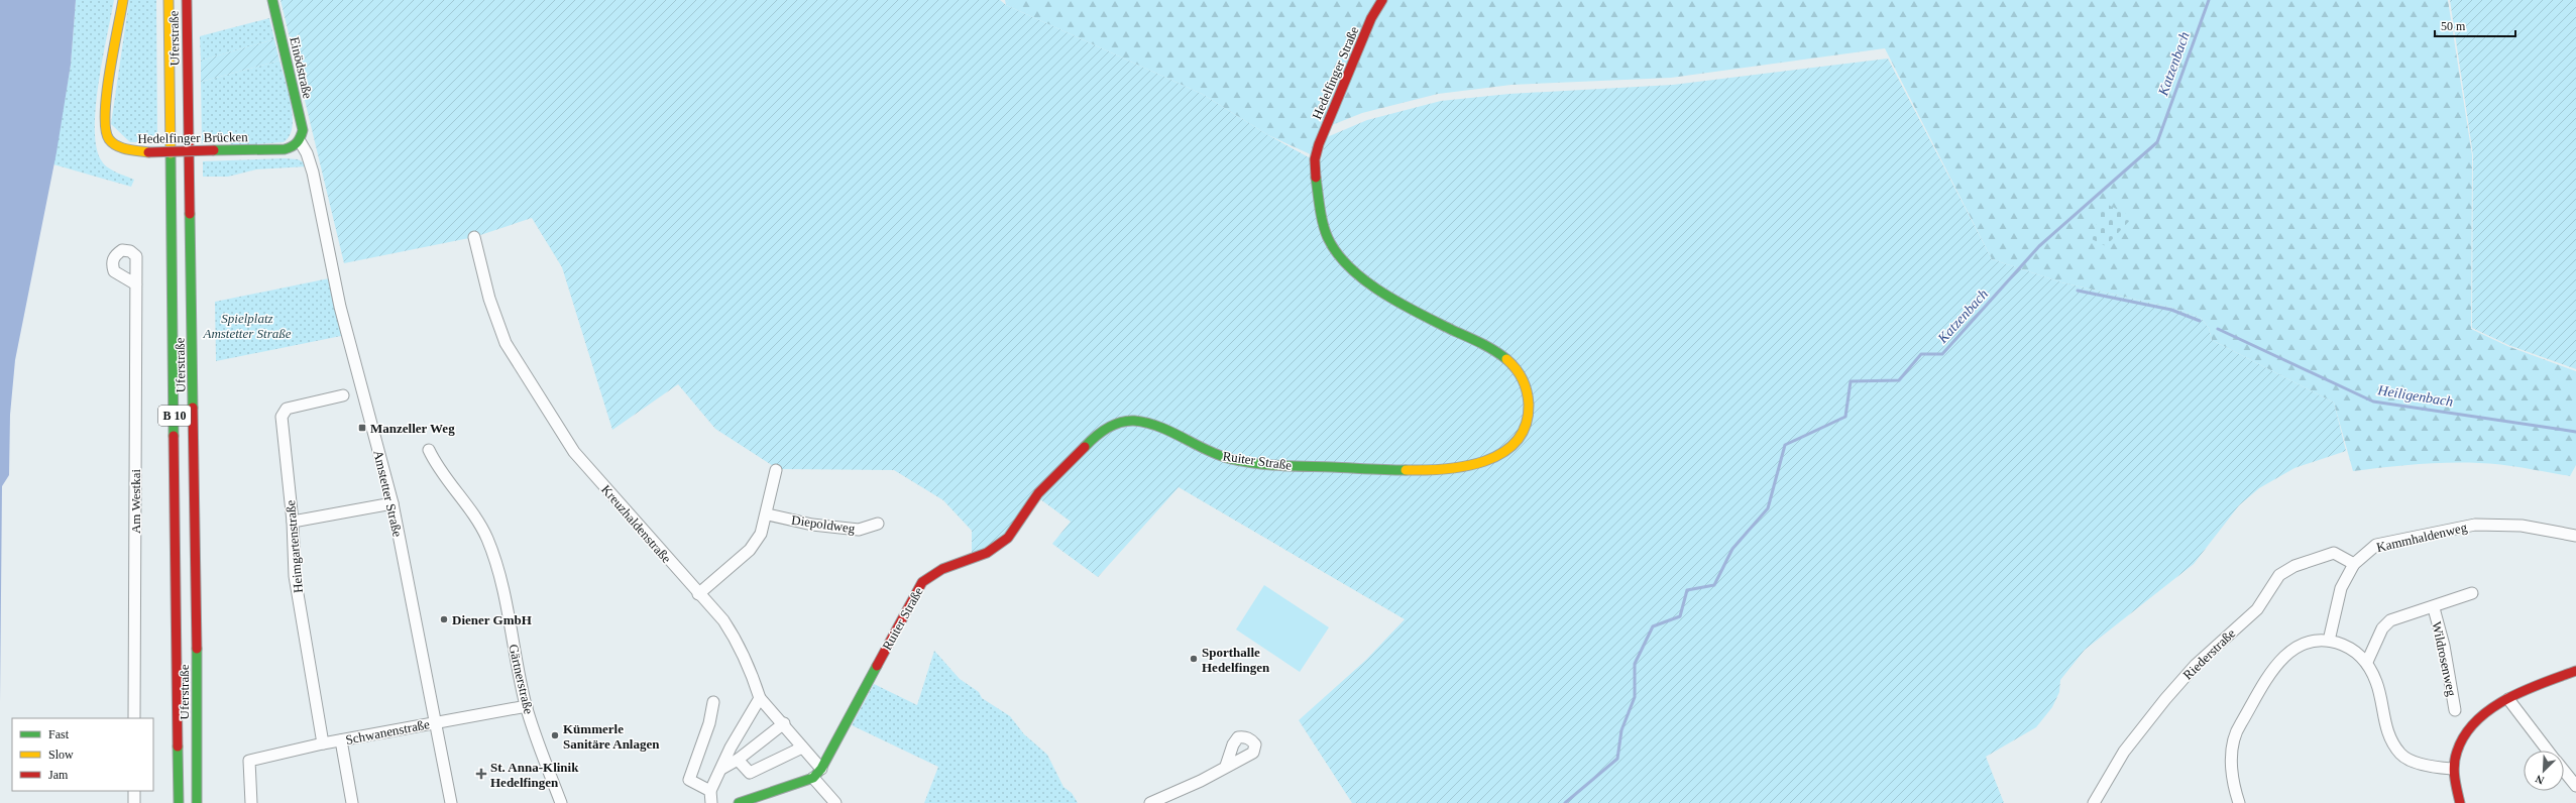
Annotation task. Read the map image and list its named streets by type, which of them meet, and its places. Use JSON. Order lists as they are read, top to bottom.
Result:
{
  "streets": {
    "main road": [
      "Uferstraße",
      "Einödstraße",
      "Hedelfinger Straße",
      "Hedelfinger Brücken",
      "B 10",
      "Ruiter Straße"
    ],
    "street": [
      "Amstetter Straße",
      "Am Westkai",
      "Kreuzhaldenstraße",
      "Diepoldweg",
      "Kammhaldenweg",
      "Heimgartenstraße",
      "Riederstraße",
      "Wildrosenweg",
      "Gärtnerstraße",
      "Schwanenstraße"
    ]
  },
  "crossings": [
    ["Einödstraße", "Hedelfinger Brücken"],
    ["Einödstraße", "Amstetter Straße"],
    ["Hedelfinger Straße", "Ruiter Straße"],
    ["Hedelfinger Brücken", "Amstetter Straße"],
    ["Amstetter Straße", "Schwanenstraße"],
    ["Kammhaldenweg", "Riederstraße"],
    ["Heimgartenstraße", "Schwanenstraße"],
    ["Gärtnerstraße", "Schwanenstraße"]
  ],
  "water": ["Katzenbach", "Heiligenbach"],
  "parks": ["Spielplatz Amstetter Straße"],
  "places": {
    "transit": ["Manzeller Weg"],
    "other": ["Diener GmbH", "Sporthalle Hedelfingen", "Kümmerle Sanitäre Anlagen"],
    "health": ["St. Anna-Klinik Hedelfingen"]
  },
  "legend": ["Fast", "Slow", "Jam"],
  "scale_bar": "50 m",
  "north": "bottom left"
}
